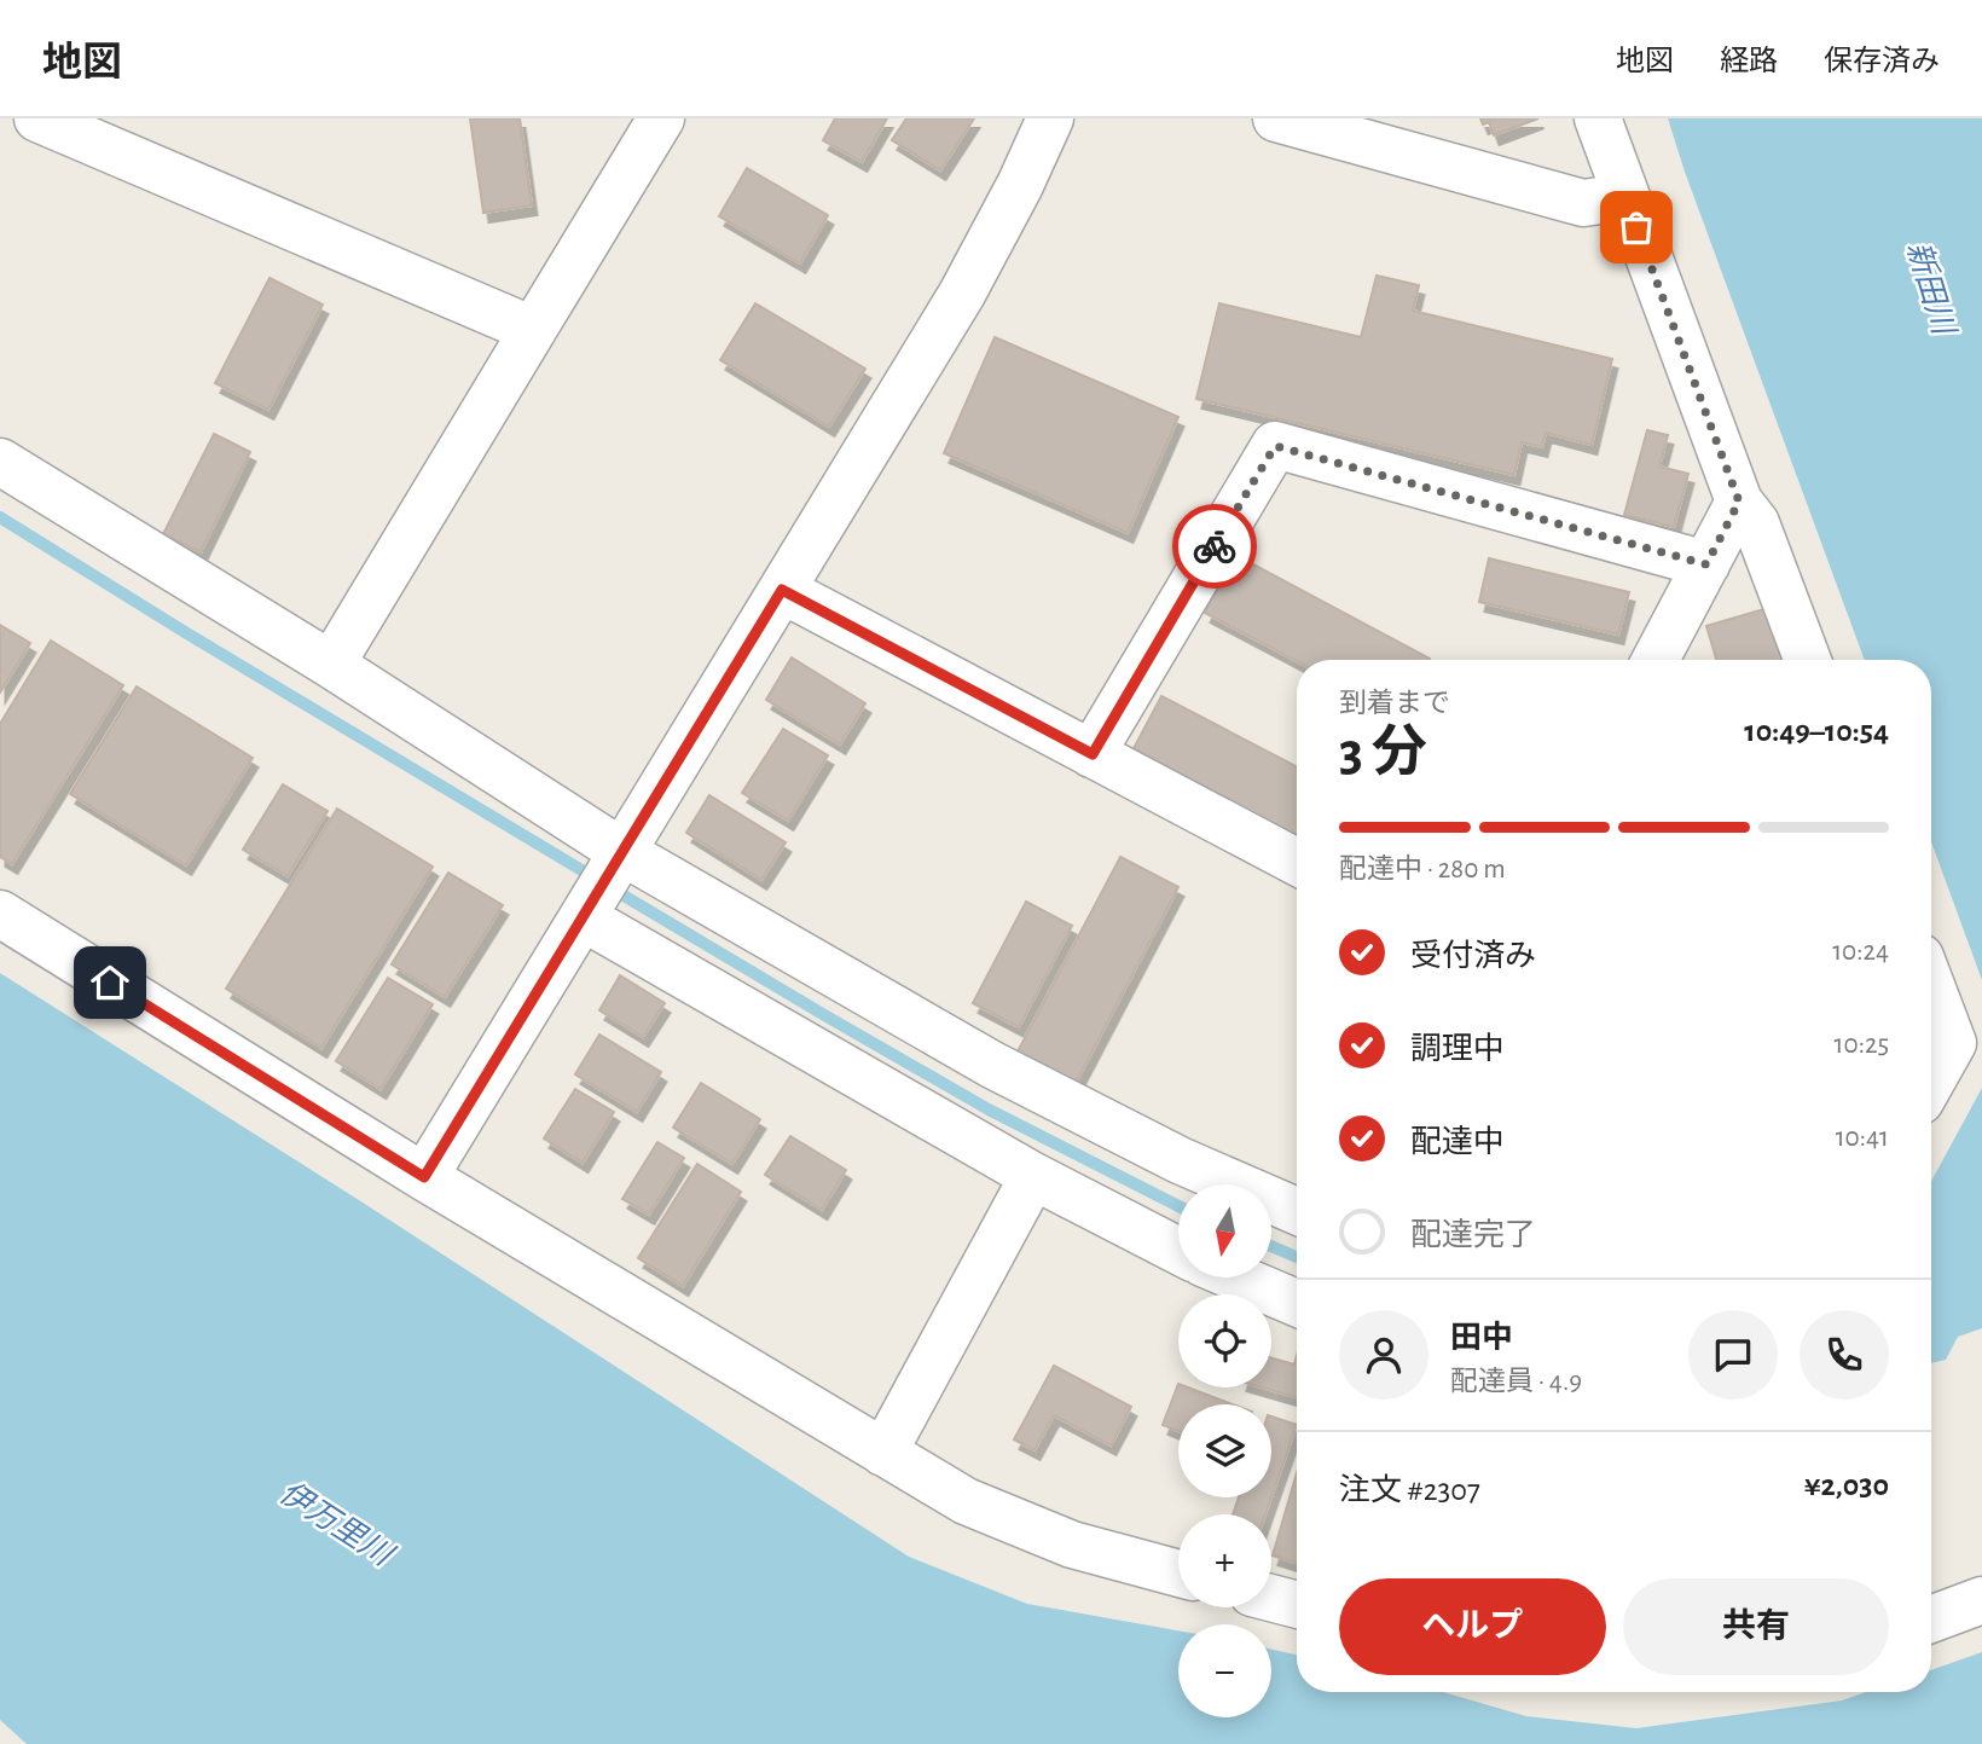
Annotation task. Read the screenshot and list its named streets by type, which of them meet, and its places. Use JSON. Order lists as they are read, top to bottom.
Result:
{
  "water": ["新田川", "伊万里川"],
  "north": "bottom",
  "page": {
    "header": "地図",
    "nav": ["地図", "経路", "保存済み"],
    "heading": ["3 分", "到着まで", "10:49–10:54"],
    "panel": [
      "田中",
      "配達員 · 4.9",
      "注文 #2307",
      "¥2,030"
    ],
    "bar": "配達中 · 280 m",
    "list": [
      ["受付済み", "10:24"],
      ["調理中", "10:25"],
      ["配達中", "10:41"],
      "配達完了"
    ],
    "map_buttons": ["+", "−"],
    "buttons": ["ヘルプ", "共有"]
  }
}
